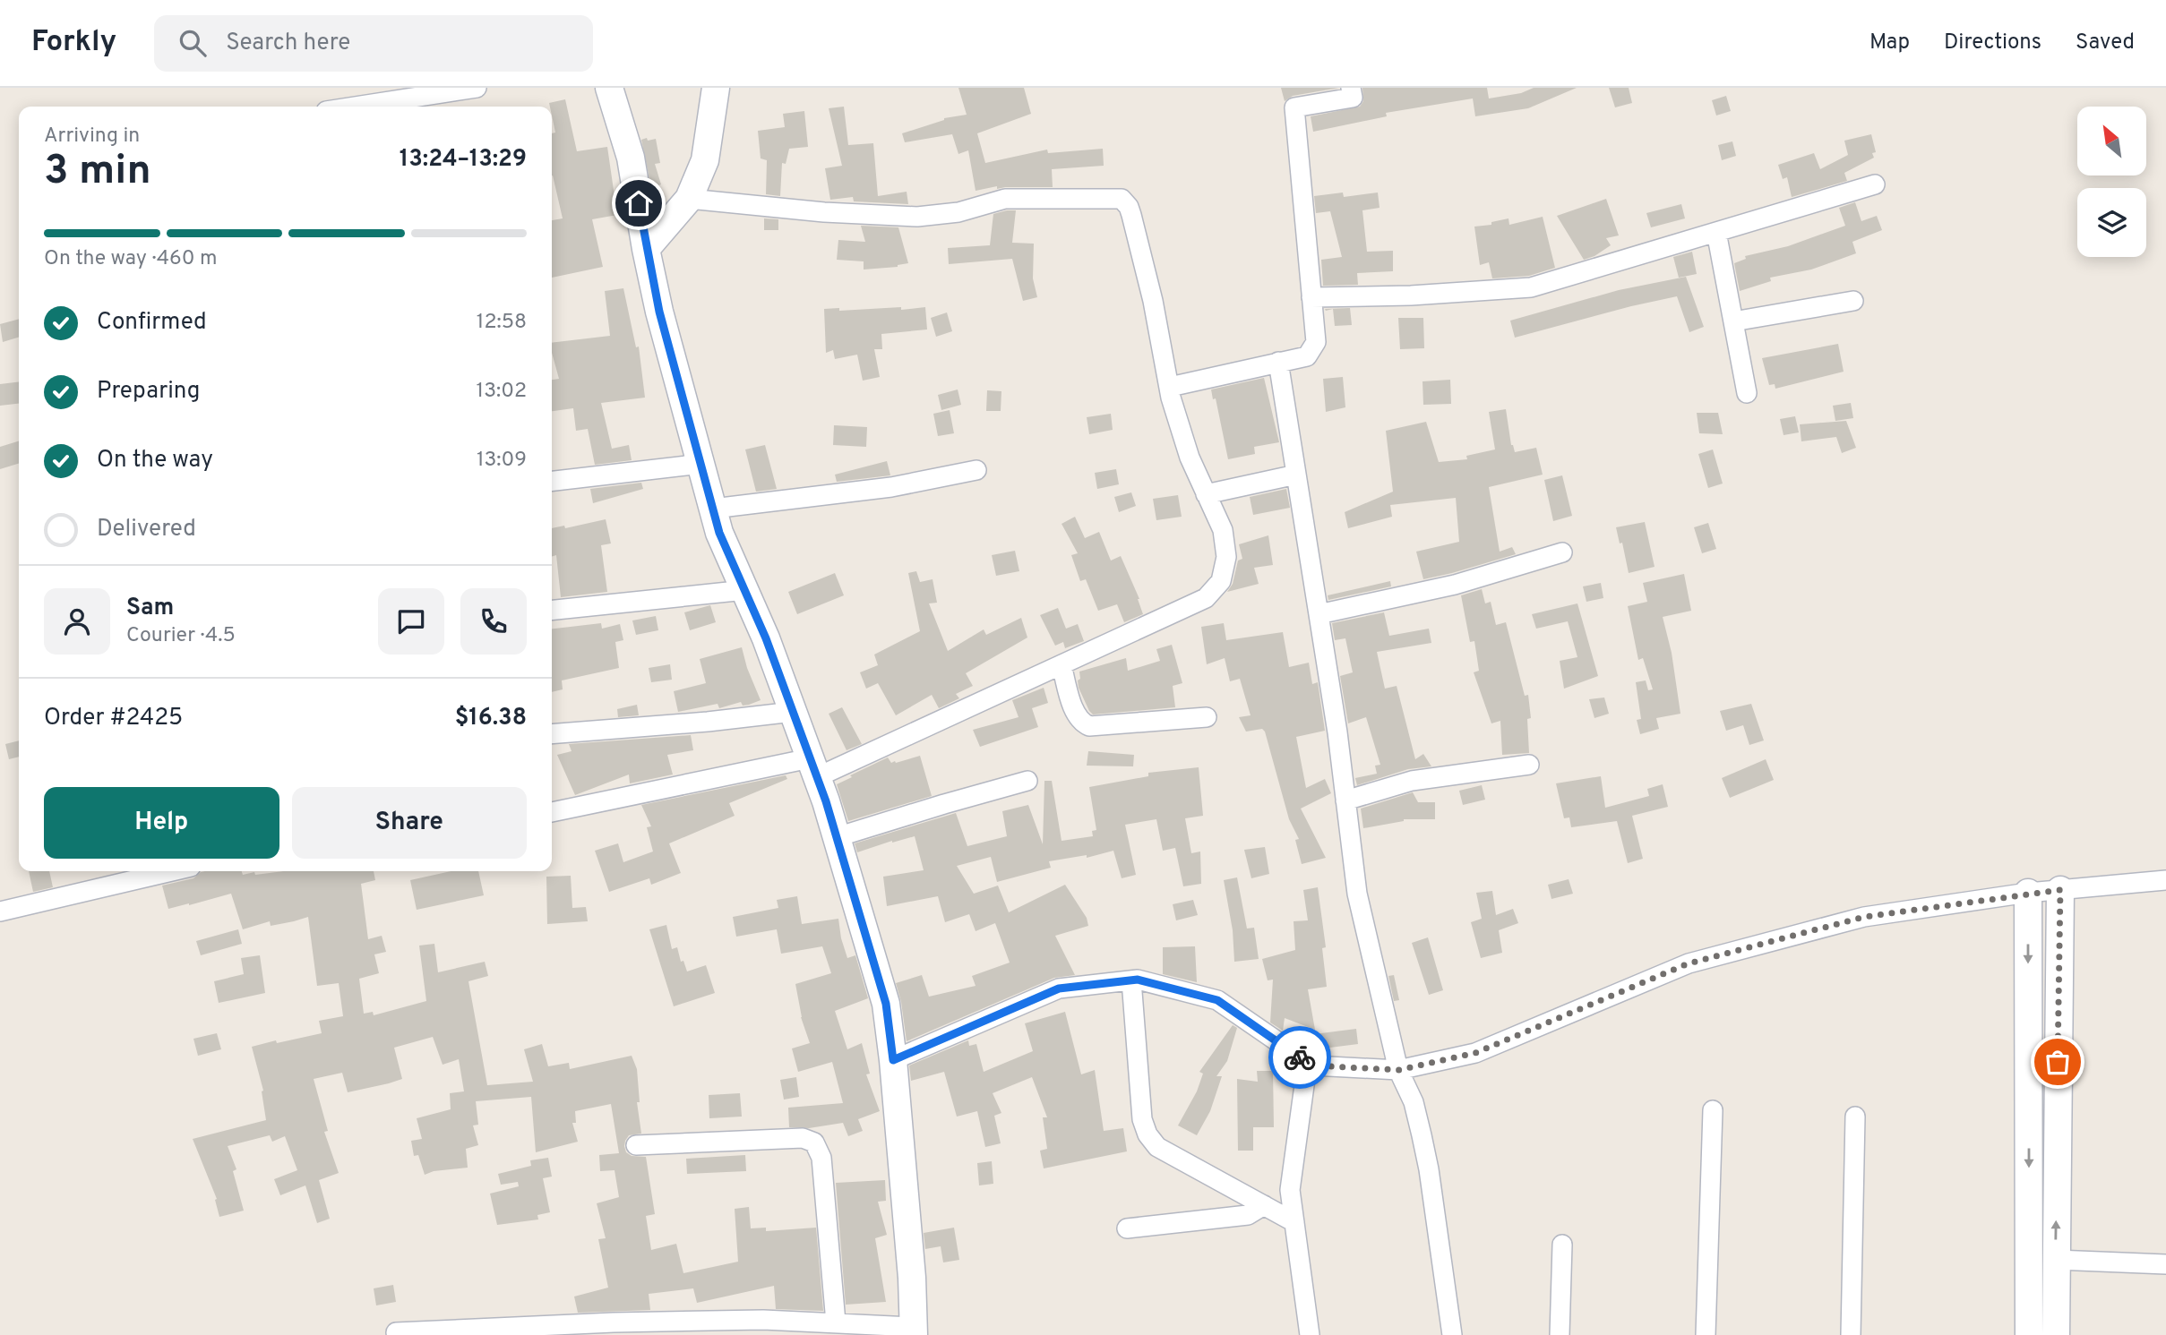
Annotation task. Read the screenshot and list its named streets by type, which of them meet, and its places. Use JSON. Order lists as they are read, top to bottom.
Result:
{
  "north": "top left",
  "page": {
    "header": "Forkly",
    "search": "Search here",
    "nav": ["Map", "Directions", "Saved"],
    "heading": ["3 min", "Arriving in", "13:24–13:29"],
    "panel": [
      "Sam",
      "Courier · 4.5",
      "Order #2425",
      "$16.38"
    ],
    "bar": "On the way · 460 m",
    "list": [
      ["Confirmed", "12:58"],
      ["Preparing", "13:02"],
      ["On the way", "13:09"],
      "Delivered"
    ],
    "buttons": ["Help", "Share"]
  }
}
